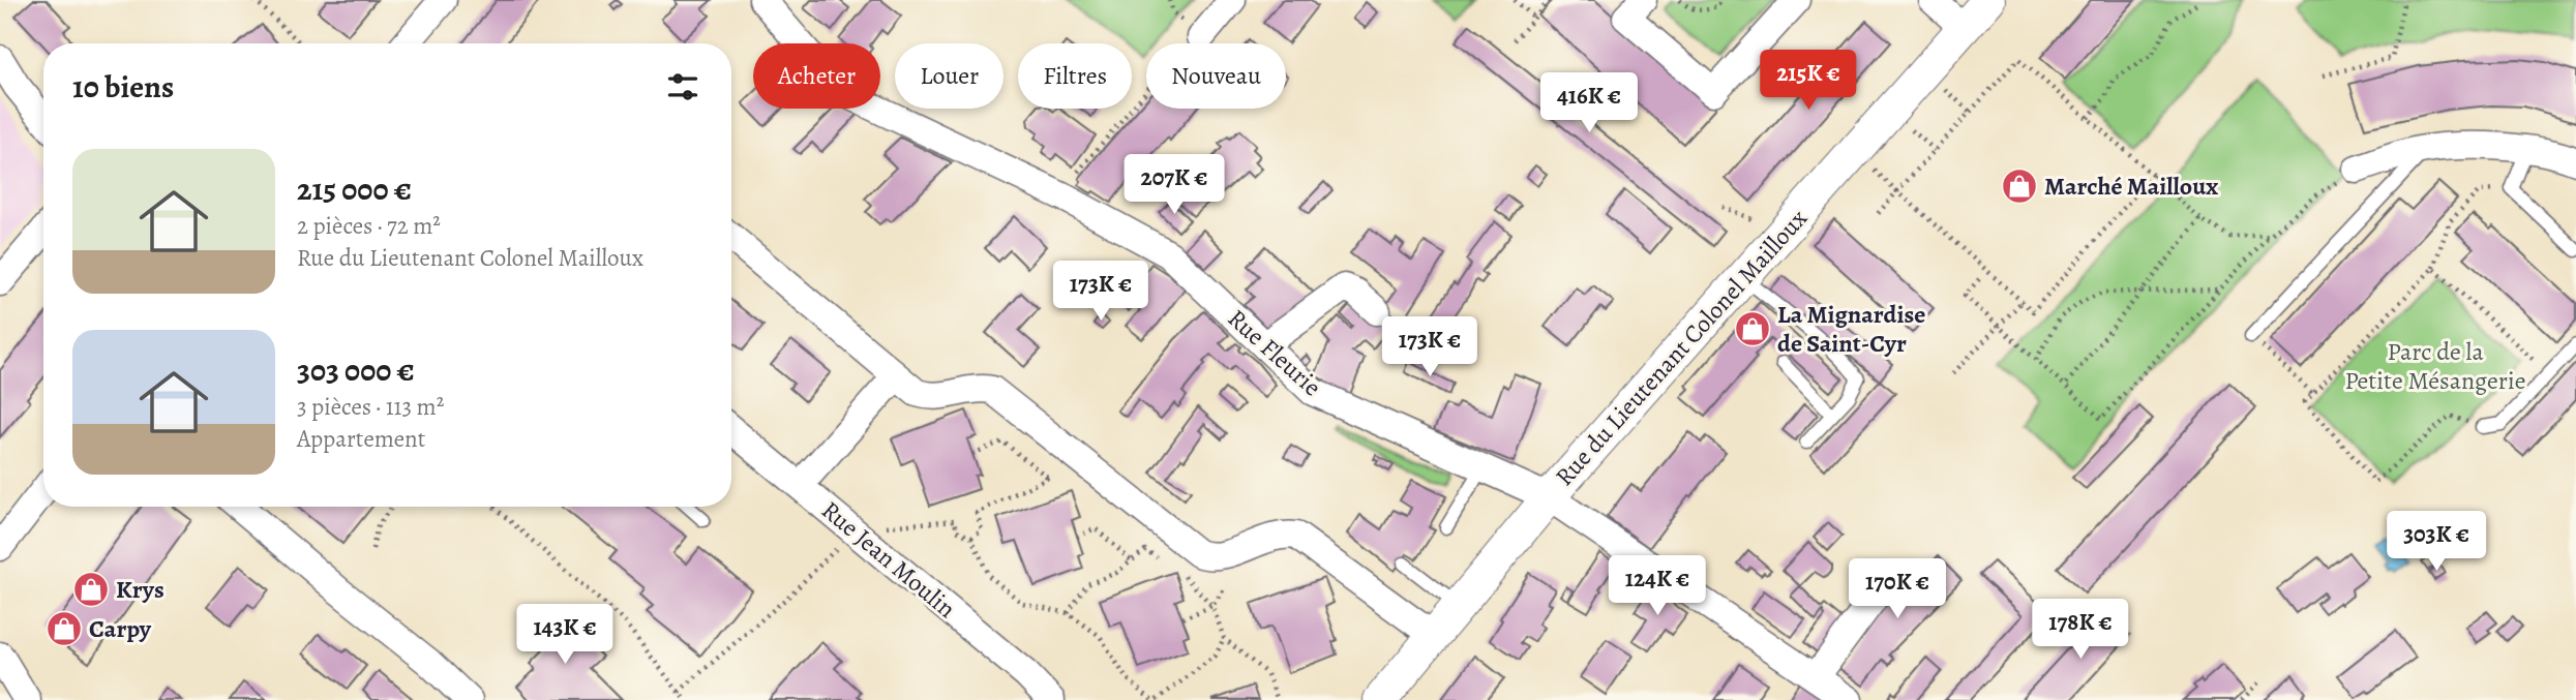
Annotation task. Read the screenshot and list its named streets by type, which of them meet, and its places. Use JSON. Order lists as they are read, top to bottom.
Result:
{
  "streets": {
    "street": ["Rue du Lieutenant Colonel Mailloux", "Rue Fleurie", "Rue Jean Moulin"]
  },
  "crossings": [
    ["Rue du Lieutenant Colonel Mailloux", "Rue Fleurie"]
  ],
  "parks": ["Parc de la Petite Mésangerie"],
  "places": {
    "shop": [
      "Marché Mailloux",
      "La Mignardise de Saint-Cyr",
      "Krys",
      "Carpy"
    ]
  },
  "page": {
    "chip": [
      "Acheter",
      "Louer",
      "Filtres",
      "Nouveau"
    ],
    "heading": "10 biens",
    "price": [
      "215K €",
      "416K €",
      "207K €",
      "173K €",
      "173K €",
      "303K €",
      "124K €",
      "170K €",
      "178K €",
      "143K €"
    ],
    "list": [
      {
        "name": "215 000 €",
        "note": "2 pièces · 72 m² · Rue du Lieutenant Colonel Mailloux"
      },
      {
        "name": "303 000 €",
        "note": "3 pièces · 113 m² · Appartement"
      }
    ]
  }
}
